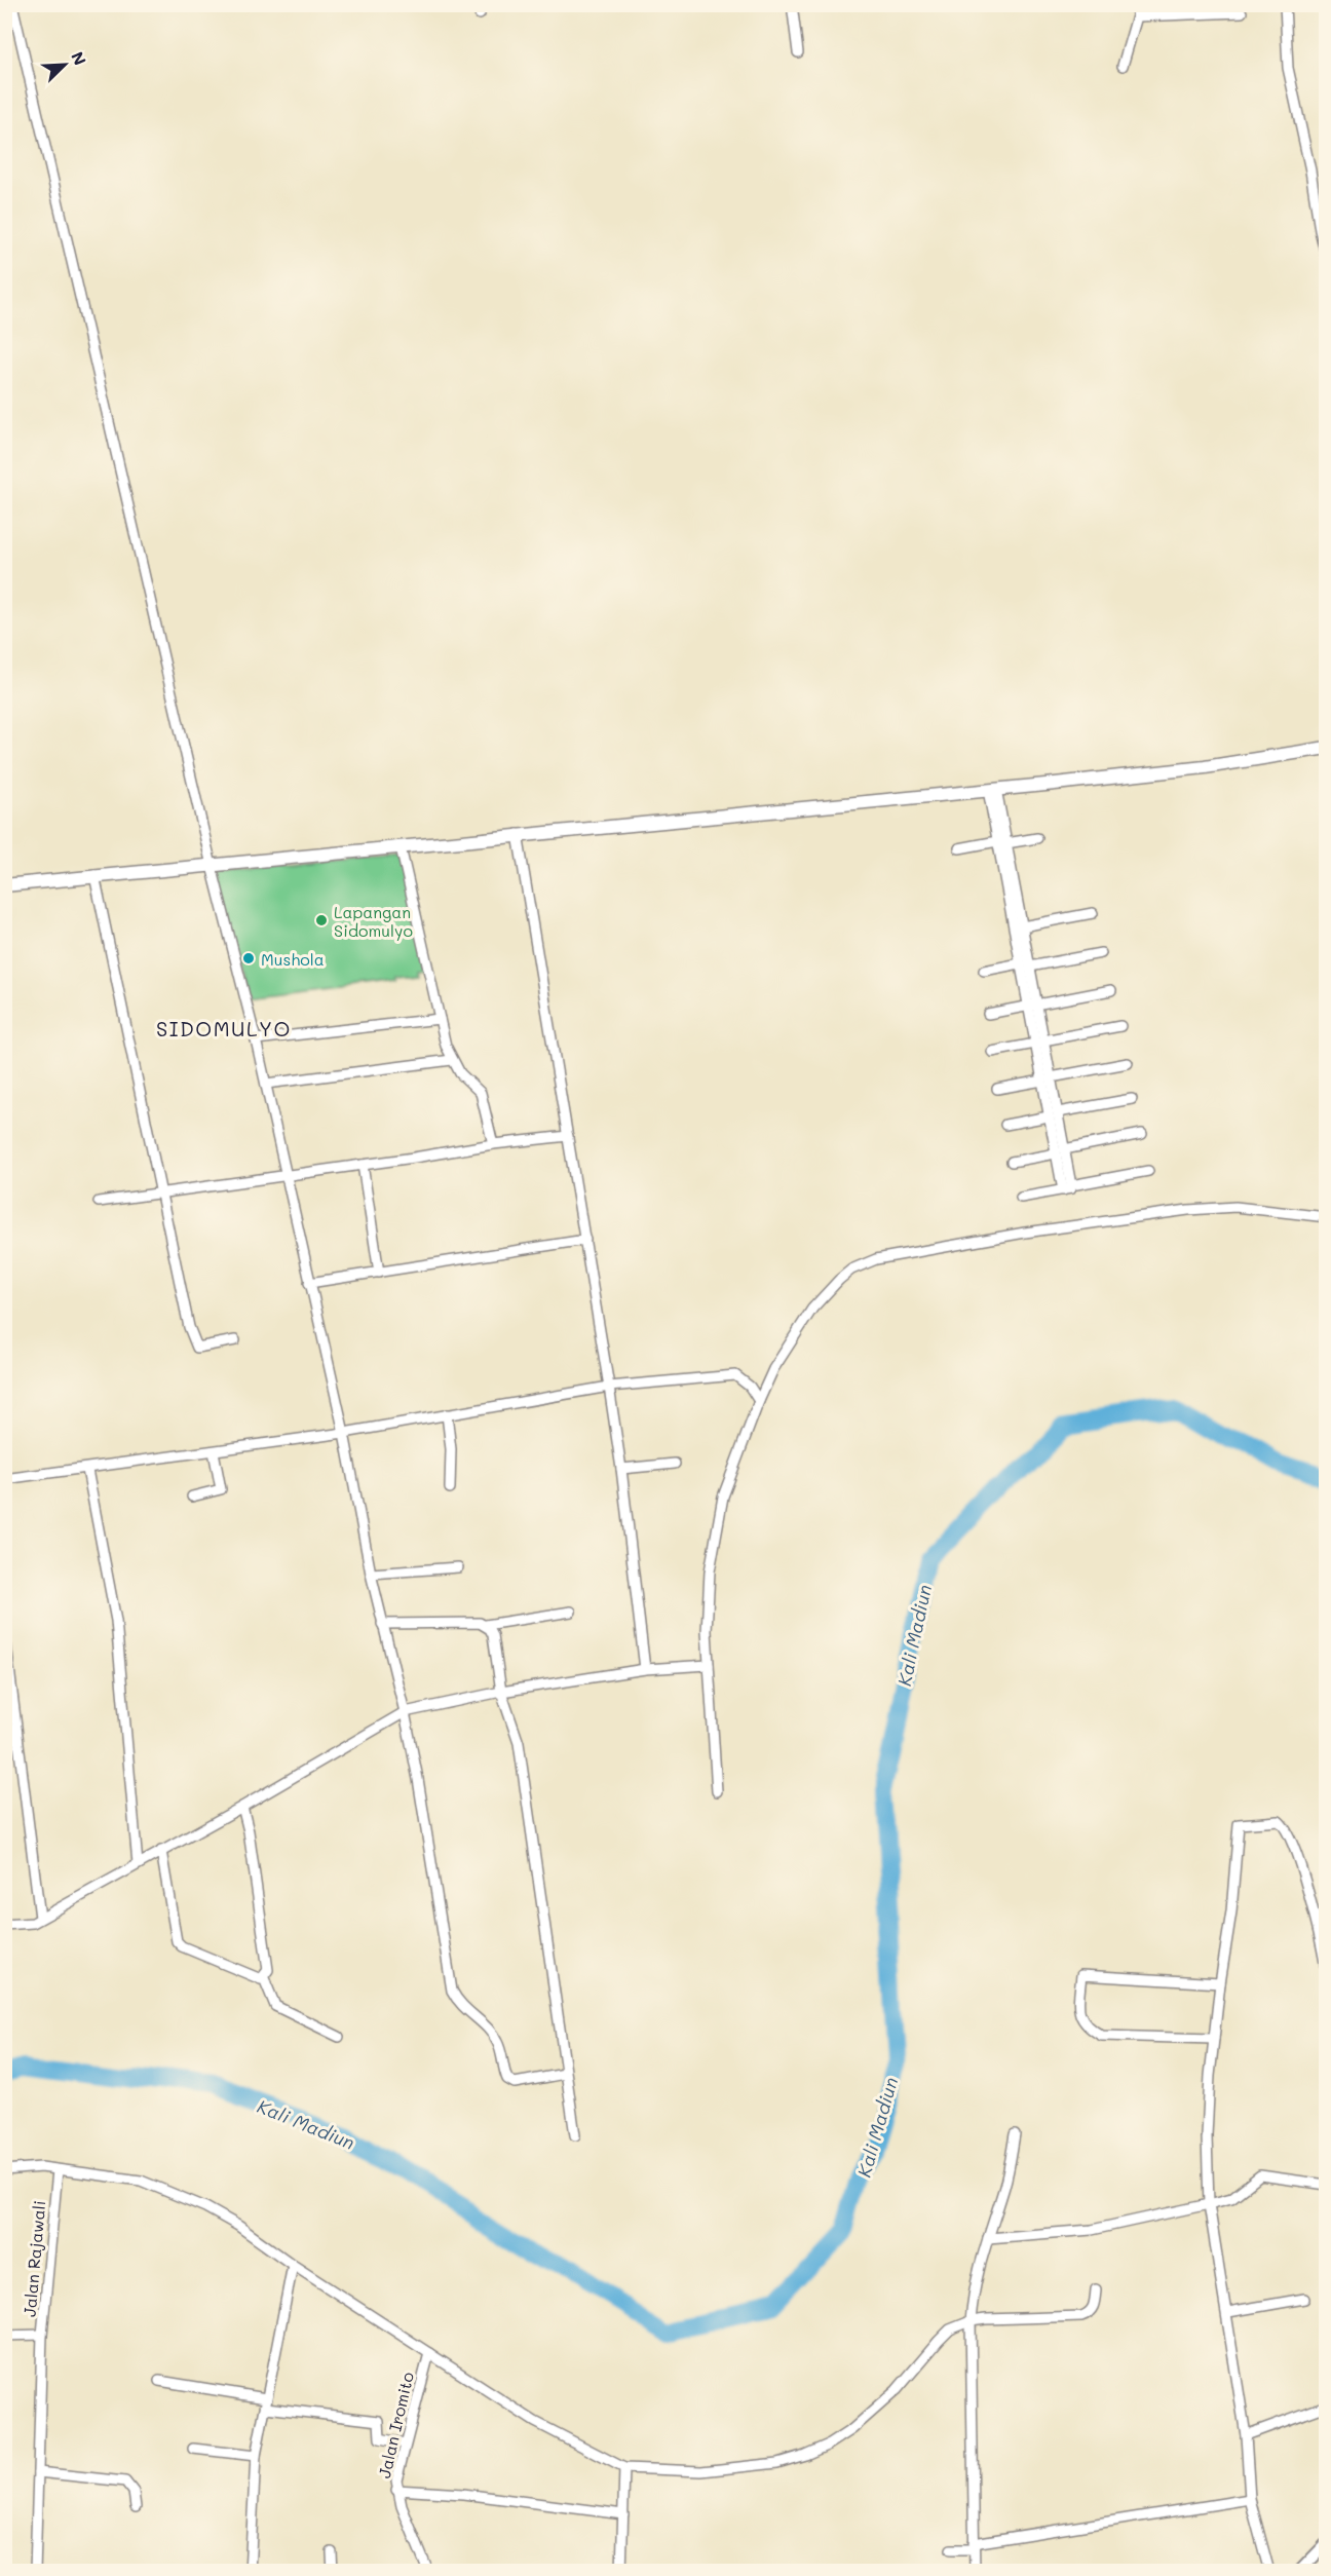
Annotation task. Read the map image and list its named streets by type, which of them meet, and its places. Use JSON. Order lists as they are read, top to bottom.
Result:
{
  "streets": {
    "street": ["Jalan Rajawali", "Jalan Iromito"]
  },
  "districts": ["SIDOMULYO"],
  "water": ["Kali Madiun"],
  "places": ["Lapangan Sidomulyo", "Mushola"],
  "north": "top right"
}
